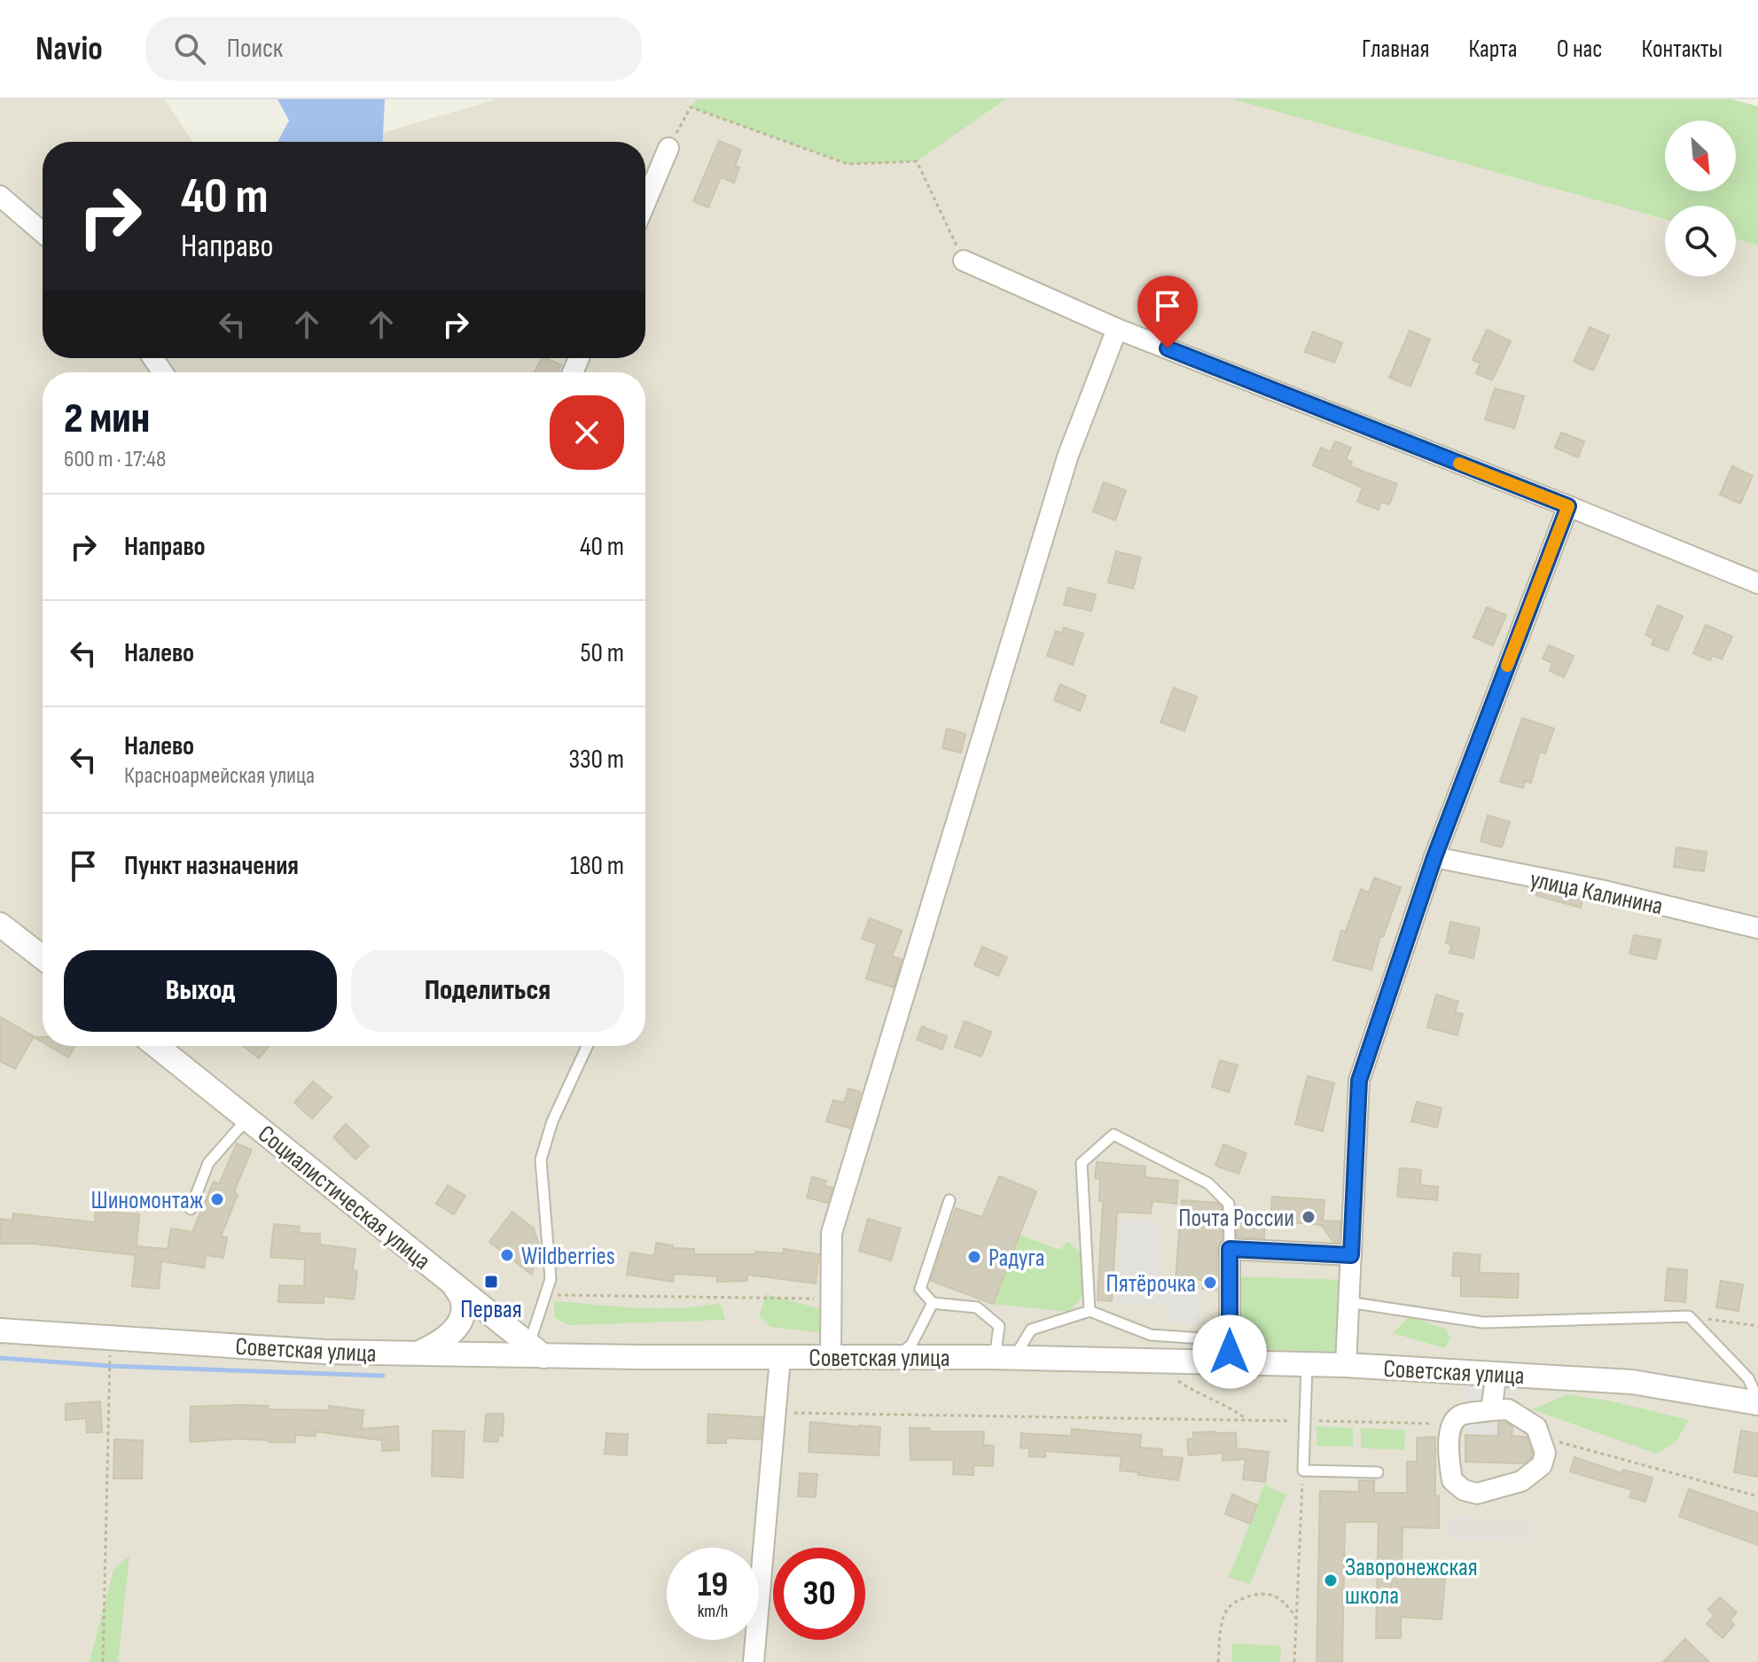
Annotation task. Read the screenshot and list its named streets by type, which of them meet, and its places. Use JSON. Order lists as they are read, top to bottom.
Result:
{
  "streets": {
    "street": ["улица Калинина", "Социалистическая улица", "Советская улица"]
  },
  "crossings": [
    ["Социалистическая улица", "Советская улица"]
  ],
  "places": {
    "other": [
      "Шиномонтаж",
      "Почта России",
      "Wildberries",
      "Радуга",
      "Пятёрочка",
      "Заворонежская школа"
    ],
    "transit": ["Первая"]
  },
  "north": "bottom right",
  "page": {
    "header": "Navio",
    "search": "Поиск",
    "nav": [
      "Главная",
      "Карта",
      "О нас",
      "Контакты"
    ],
    "turn": ["40 m", "Направо"],
    "heading": ["2 мин", "600 m · 17:48"],
    "list": [
      {
        "name": "Направо",
        "value": "40 m"
      },
      {
        "name": "Налево",
        "value": "50 m"
      },
      {
        "name": "Налево",
        "note": "Красноармейская улица",
        "value": "330 m"
      },
      {
        "name": "Пункт назначения",
        "value": "180 m"
      }
    ],
    "buttons": ["Выход", "Поделиться"],
    "speed": "19 km/h",
    "limit": "30"
  }
}
